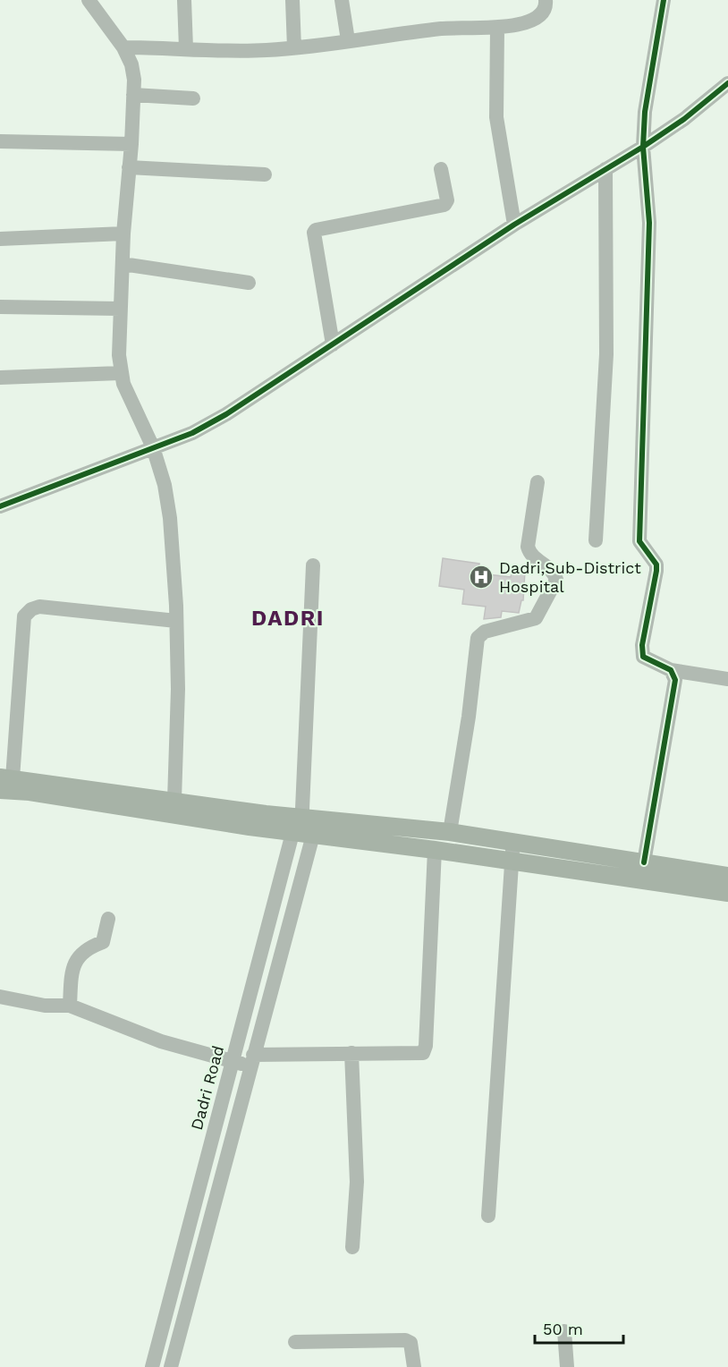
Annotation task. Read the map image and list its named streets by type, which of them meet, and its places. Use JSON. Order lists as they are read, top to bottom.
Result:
{
  "streets": {
    "street": ["Dadri Road"]
  },
  "districts": ["DADRI"],
  "places": {
    "hospital": ["Dadri,Sub-District Hospital"]
  },
  "scale_bar": "50 m"
}
